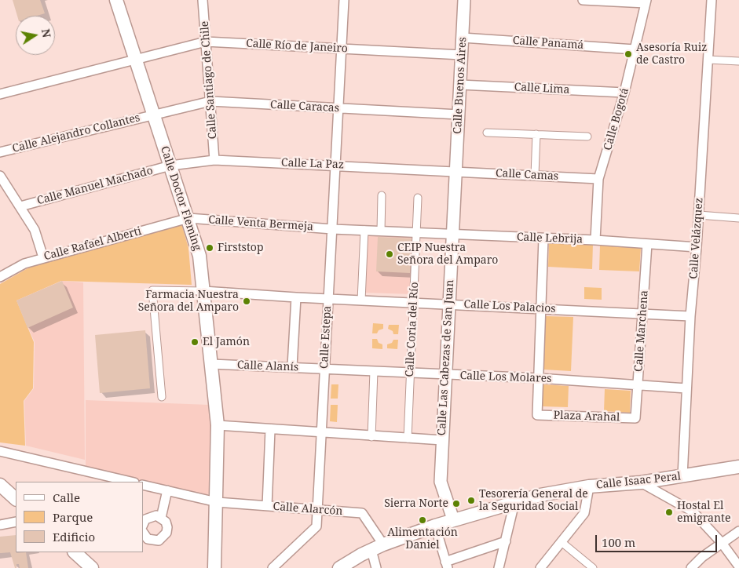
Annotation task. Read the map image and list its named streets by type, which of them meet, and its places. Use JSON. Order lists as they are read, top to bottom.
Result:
{
  "streets": {
    "main road": ["Calle Doctor Fleming", "Calle Isaac Peral"],
    "street": [
      "Calle Panamá",
      "Calle Río de Janeiro",
      "Calle Santiago de Chile",
      "Calle Buenos Aires",
      "Calle Lima",
      "Calle Caracas",
      "Calle Bogotá",
      "Calle Alejandro Collantes",
      "Calle La Paz",
      "Calle Camas",
      "Calle Manuel Machado",
      "Calle Venta Bermeja",
      "Calle Lebrija",
      "Calle Velázquez",
      "Calle Rafael Alberti",
      "Calle Los Palacios",
      "Calle Coria del Río",
      "Calle Marchena",
      "Calle Estepa",
      "Calle Las Cabezas de San Juan",
      "Calle Alanís",
      "Calle Los Molares",
      "Plaza Arahal",
      "Calle Alarcón"
    ]
  },
  "crossings": [
    ["Calle Panamá", "Calle Buenos Aires"],
    ["Calle Panamá", "Calle Bogotá"],
    ["Calle Río de Janeiro", "Calle Santiago de Chile"],
    ["Calle Río de Janeiro", "Calle Buenos Aires"],
    ["Calle Río de Janeiro", "Calle Doctor Fleming"],
    ["Calle Río de Janeiro", "Calle Estepa"],
    ["Calle Santiago de Chile", "Calle Caracas"],
    ["Calle Santiago de Chile", "Calle La Paz"],
    ["Calle Buenos Aires", "Calle Lima"],
    ["Calle Buenos Aires", "Calle Caracas"],
    ["Calle Buenos Aires", "Calle La Paz"],
    ["Calle Buenos Aires", "Calle Camas"],
    ["Calle Buenos Aires", "Calle Las Cabezas de San Juan"],
    ["Calle Lima", "Calle Bogotá"],
    ["Calle Caracas", "Calle Alejandro Collantes"],
    ["Calle Caracas", "Calle Doctor Fleming"],
    ["Calle Caracas", "Calle Estepa"],
    ["Calle Bogotá", "Calle Camas"],
    ["Calle Bogotá", "Calle Lebrija"],
    ["Calle Alejandro Collantes", "Calle Doctor Fleming"],
    ["Calle La Paz", "Calle Camas"],
    ["Calle La Paz", "Calle Manuel Machado"],
    ["Calle La Paz", "Calle Doctor Fleming"],
    ["Calle La Paz", "Calle Estepa"],
    ["Calle La Paz", "Calle Las Cabezas de San Juan"],
    ["Calle Camas", "Calle Las Cabezas de San Juan"],
    ["Calle Manuel Machado", "Calle Doctor Fleming"],
    ["Calle Doctor Fleming", "Calle Venta Bermeja"],
    ["Calle Doctor Fleming", "Calle Rafael Alberti"],
    ["Calle Doctor Fleming", "Calle Los Palacios"],
    ["Calle Doctor Fleming", "Calle Alanís"],
    ["Calle Doctor Fleming", "Calle Alarcón"],
    ["Calle Venta Bermeja", "Calle Lebrija"],
    ["Calle Venta Bermeja", "Calle Rafael Alberti"],
    ["Calle Venta Bermeja", "Calle Estepa"],
    ["Calle Lebrija", "Calle Velázquez"],
    ["Calle Lebrija", "Calle Coria del Río"],
    ["Calle Lebrija", "Calle Marchena"],
    ["Calle Lebrija", "Calle Estepa"],
    ["Calle Lebrija", "Calle Las Cabezas de San Juan"],
    ["Calle Velázquez", "Calle Los Palacios"],
    ["Calle Velázquez", "Calle Los Molares"],
    ["Calle Velázquez", "Calle Isaac Peral"],
    ["Calle Los Palacios", "Calle Coria del Río"],
    ["Calle Los Palacios", "Calle Marchena"],
    ["Calle Los Palacios", "Calle Estepa"],
    ["Calle Los Palacios", "Calle Las Cabezas de San Juan"],
    ["Calle Coria del Río", "Calle Los Molares"],
    ["Calle Marchena", "Calle Los Molares"],
    ["Calle Marchena", "Plaza Arahal"],
    ["Calle Estepa", "Calle Alanís"],
    ["Calle Estepa", "Calle Los Molares"],
    ["Calle Estepa", "Calle Alarcón"],
    ["Calle Las Cabezas de San Juan", "Calle Los Molares"],
    ["Calle Las Cabezas de San Juan", "Calle Isaac Peral"],
    ["Calle Alanís", "Calle Los Molares"],
    ["Calle Los Molares", "Plaza Arahal"],
    ["Calle Isaac Peral", "Calle Alarcón"]
  ],
  "places": [
    "Asesoría Ruiz de Castro",
    "Firststop",
    "CEIP Nuestra Señora del Amparo",
    "Farmacia Nuestra Señora del Amparo",
    "El Jamón",
    "Tesorería General de la Seguridad Social",
    "Sierra Norte",
    "Hostal El emigrante",
    "Alimentación Daniel"
  ],
  "legend": ["Calle", "Parque", "Edificio"],
  "scale_bar": "100 m",
  "north": "right"
}
